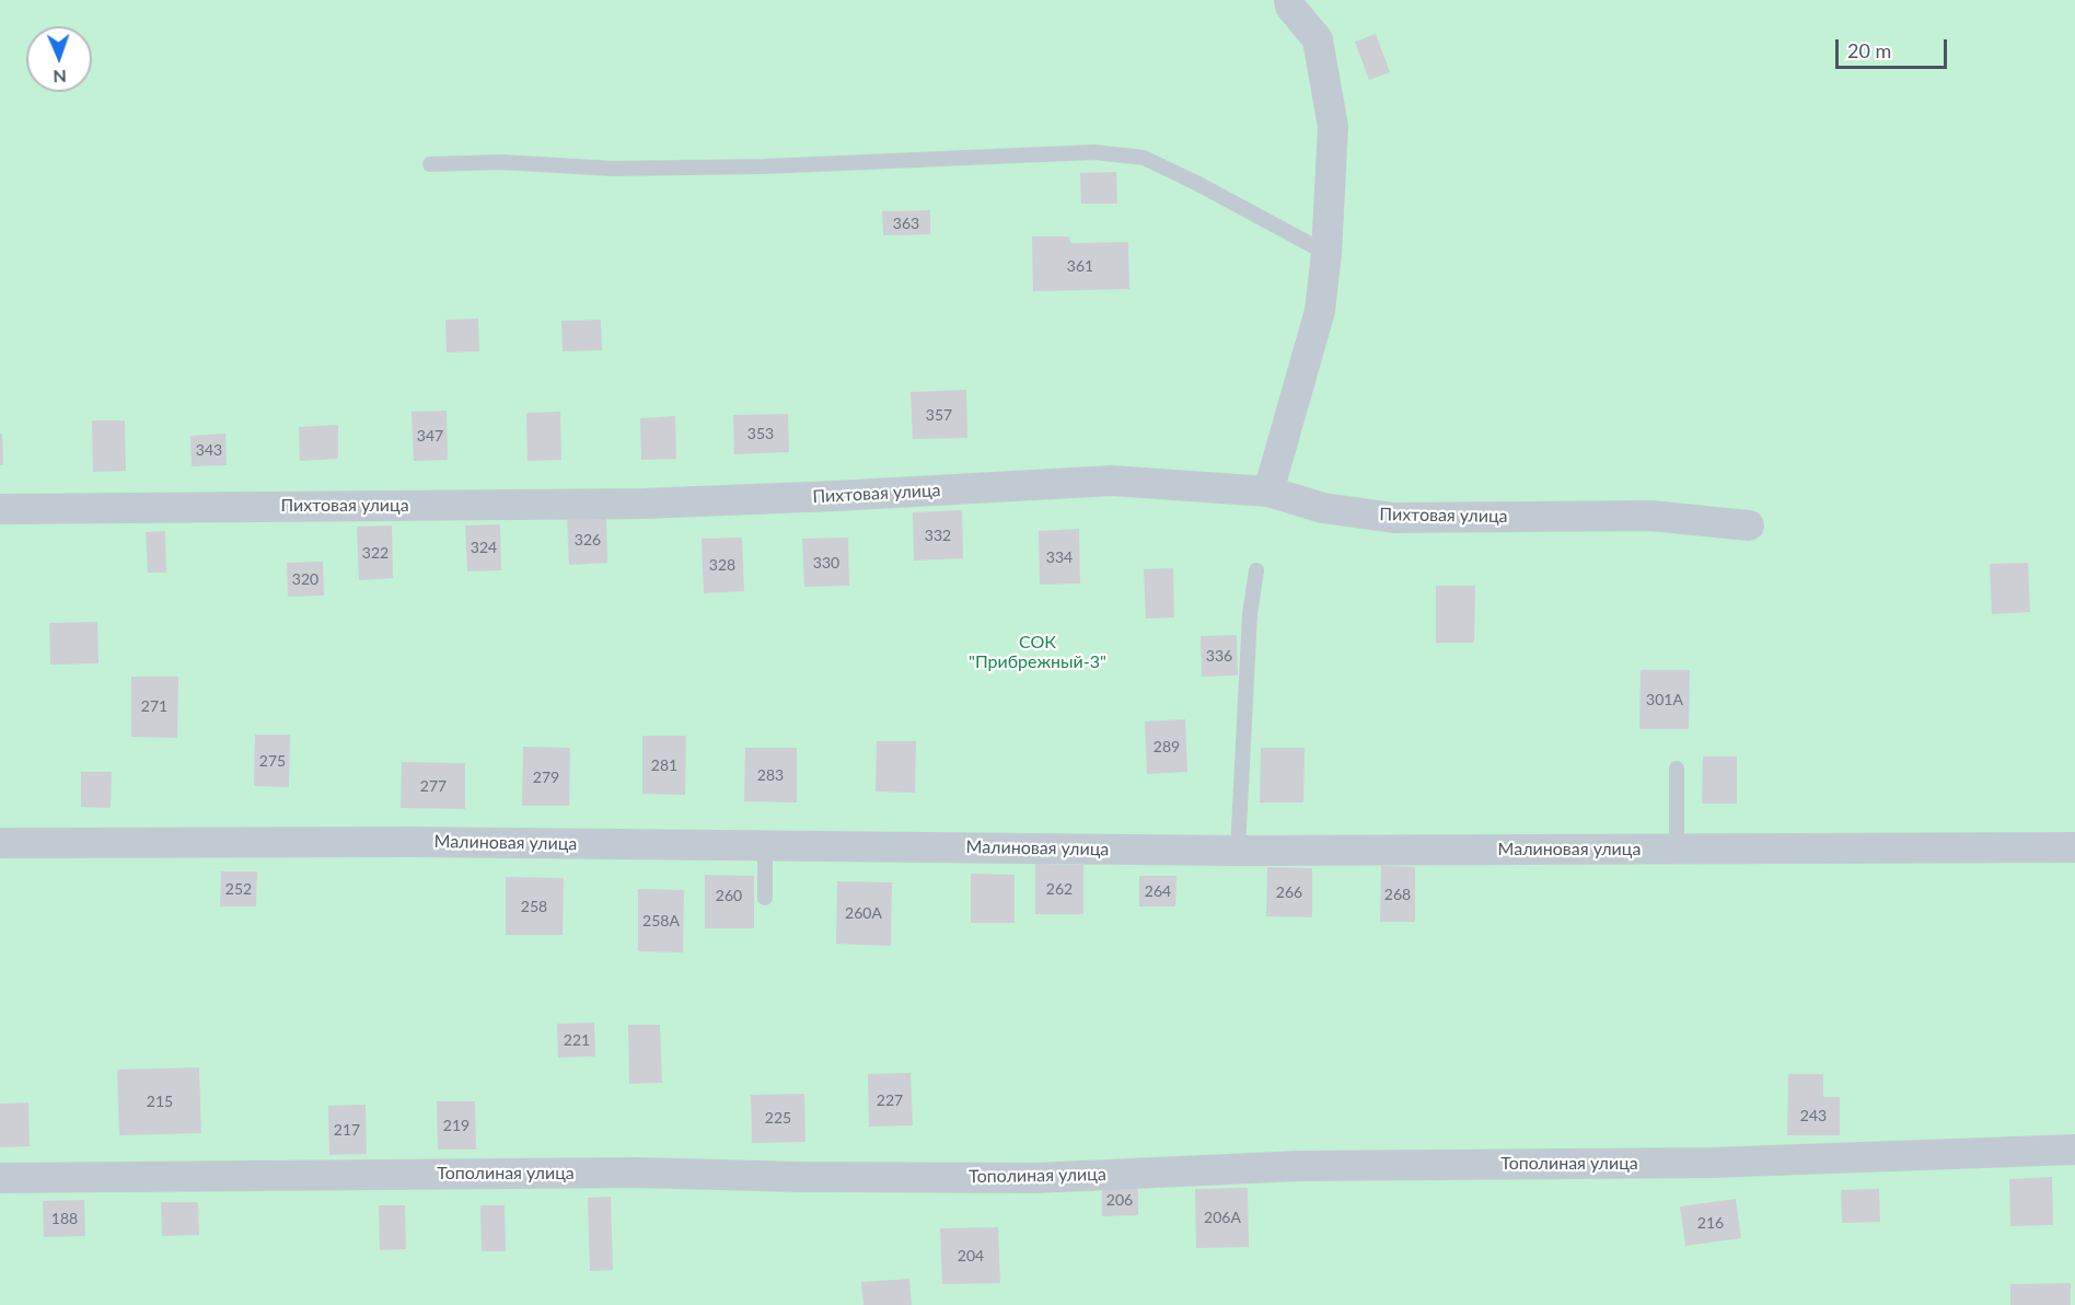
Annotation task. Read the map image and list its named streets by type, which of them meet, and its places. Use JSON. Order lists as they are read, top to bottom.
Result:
{
  "streets": {
    "street": ["Пихтовая улица", "Малиновая улица", "Тополиная улица"]
  },
  "parks": ["СОК \"Прибрежный-3\""],
  "house_numbers": [
    "363",
    "361",
    "357",
    "353",
    "347",
    "343",
    "332",
    "326",
    "324",
    "322",
    "334",
    "330",
    "328",
    "320",
    "336",
    "301А",
    "271",
    "289",
    "275",
    "281",
    "283",
    "279",
    "277",
    "252",
    "262",
    "264",
    "266",
    "268",
    "260",
    "258",
    "260А",
    "258А",
    "221",
    "227",
    "215",
    "243",
    "225",
    "219",
    "217",
    "206",
    "206А",
    "188",
    "216",
    "204"
  ],
  "scale_bar": "20 m",
  "north": "bottom"
}
